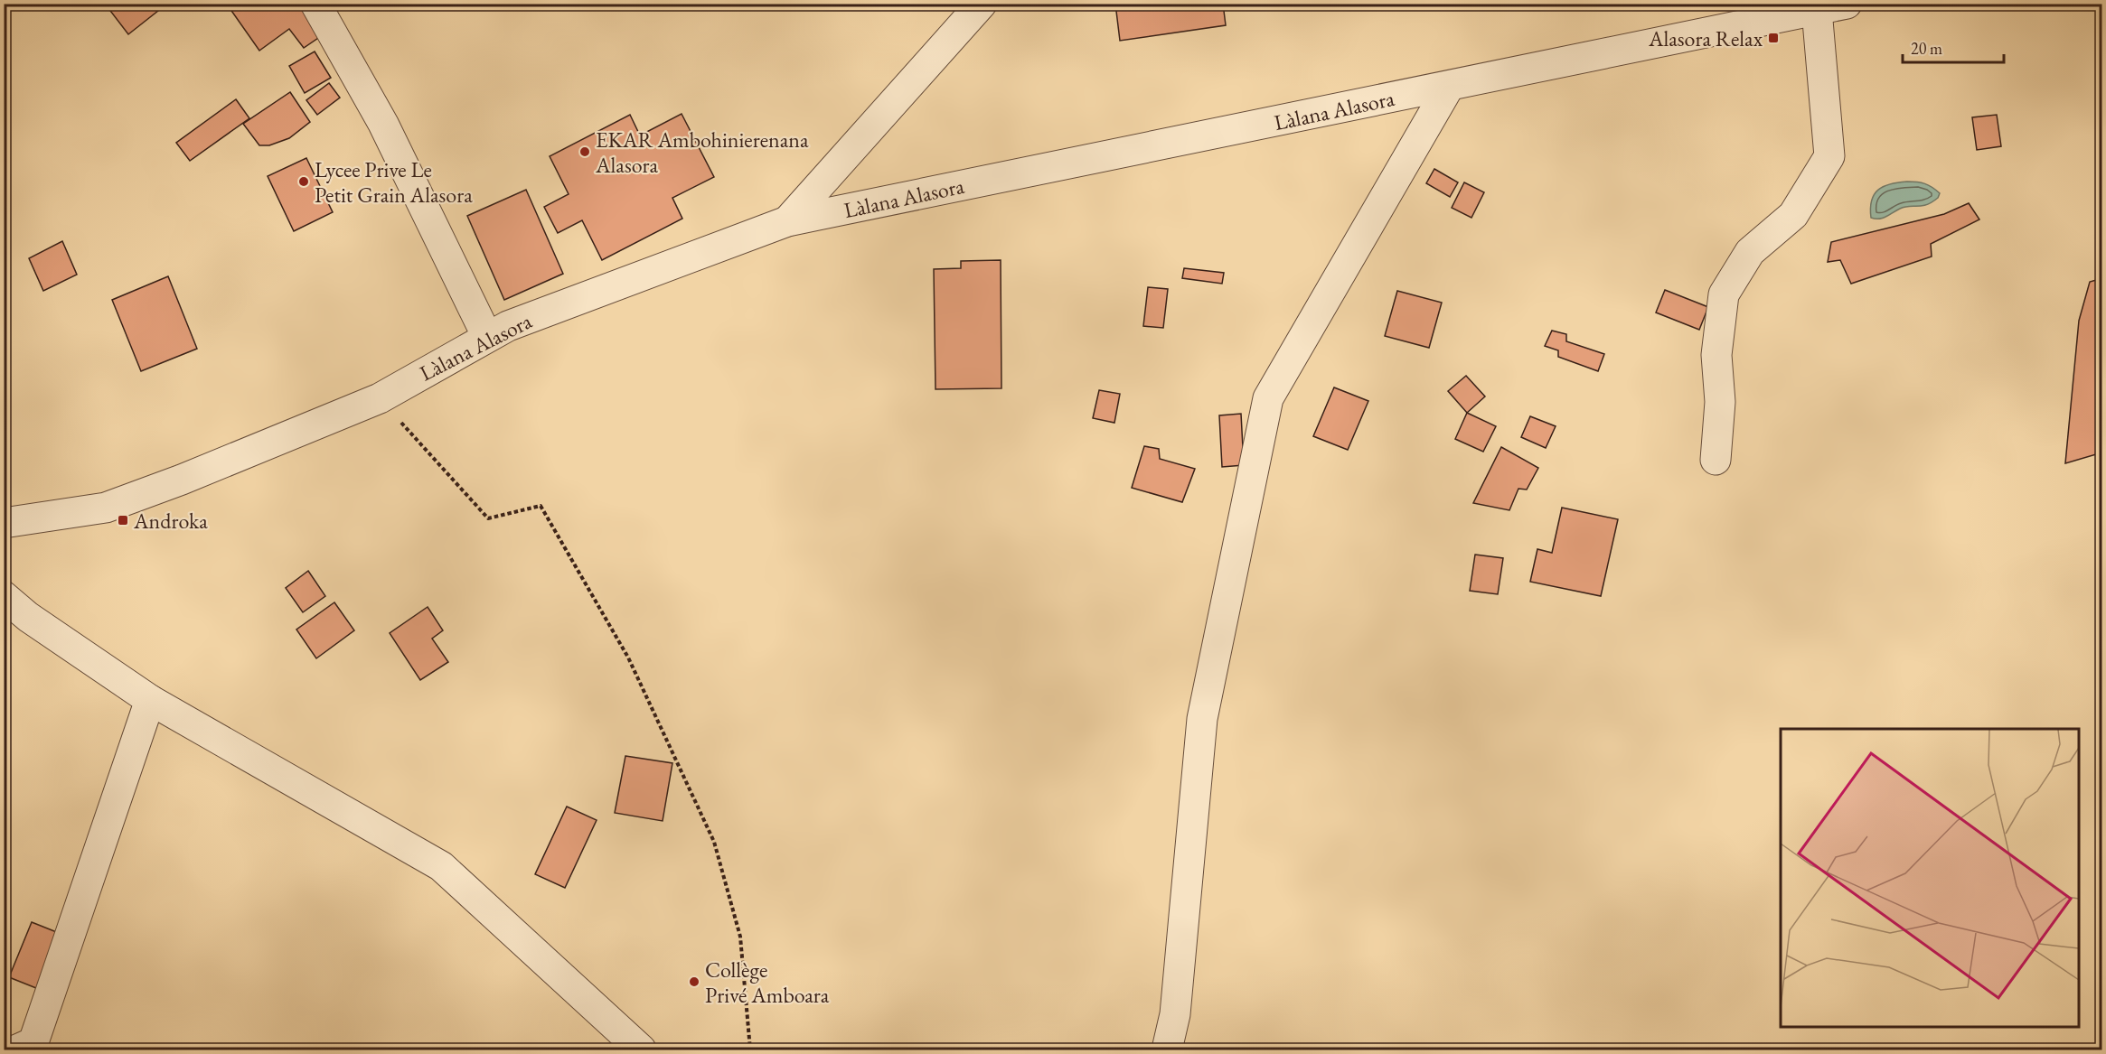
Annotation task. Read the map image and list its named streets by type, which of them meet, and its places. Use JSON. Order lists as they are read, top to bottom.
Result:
{
  "streets": {
    "street": ["Làlana Alasora"]
  },
  "places": {
    "transit": ["Alasora Relax", "Androka"],
    "other": ["EKAR Ambohinierenana Alasora", "Lycee Prive Le Petit Grain Alasora", "Collège Privé Amboara"]
  },
  "scale_bar": "20 m"
}
